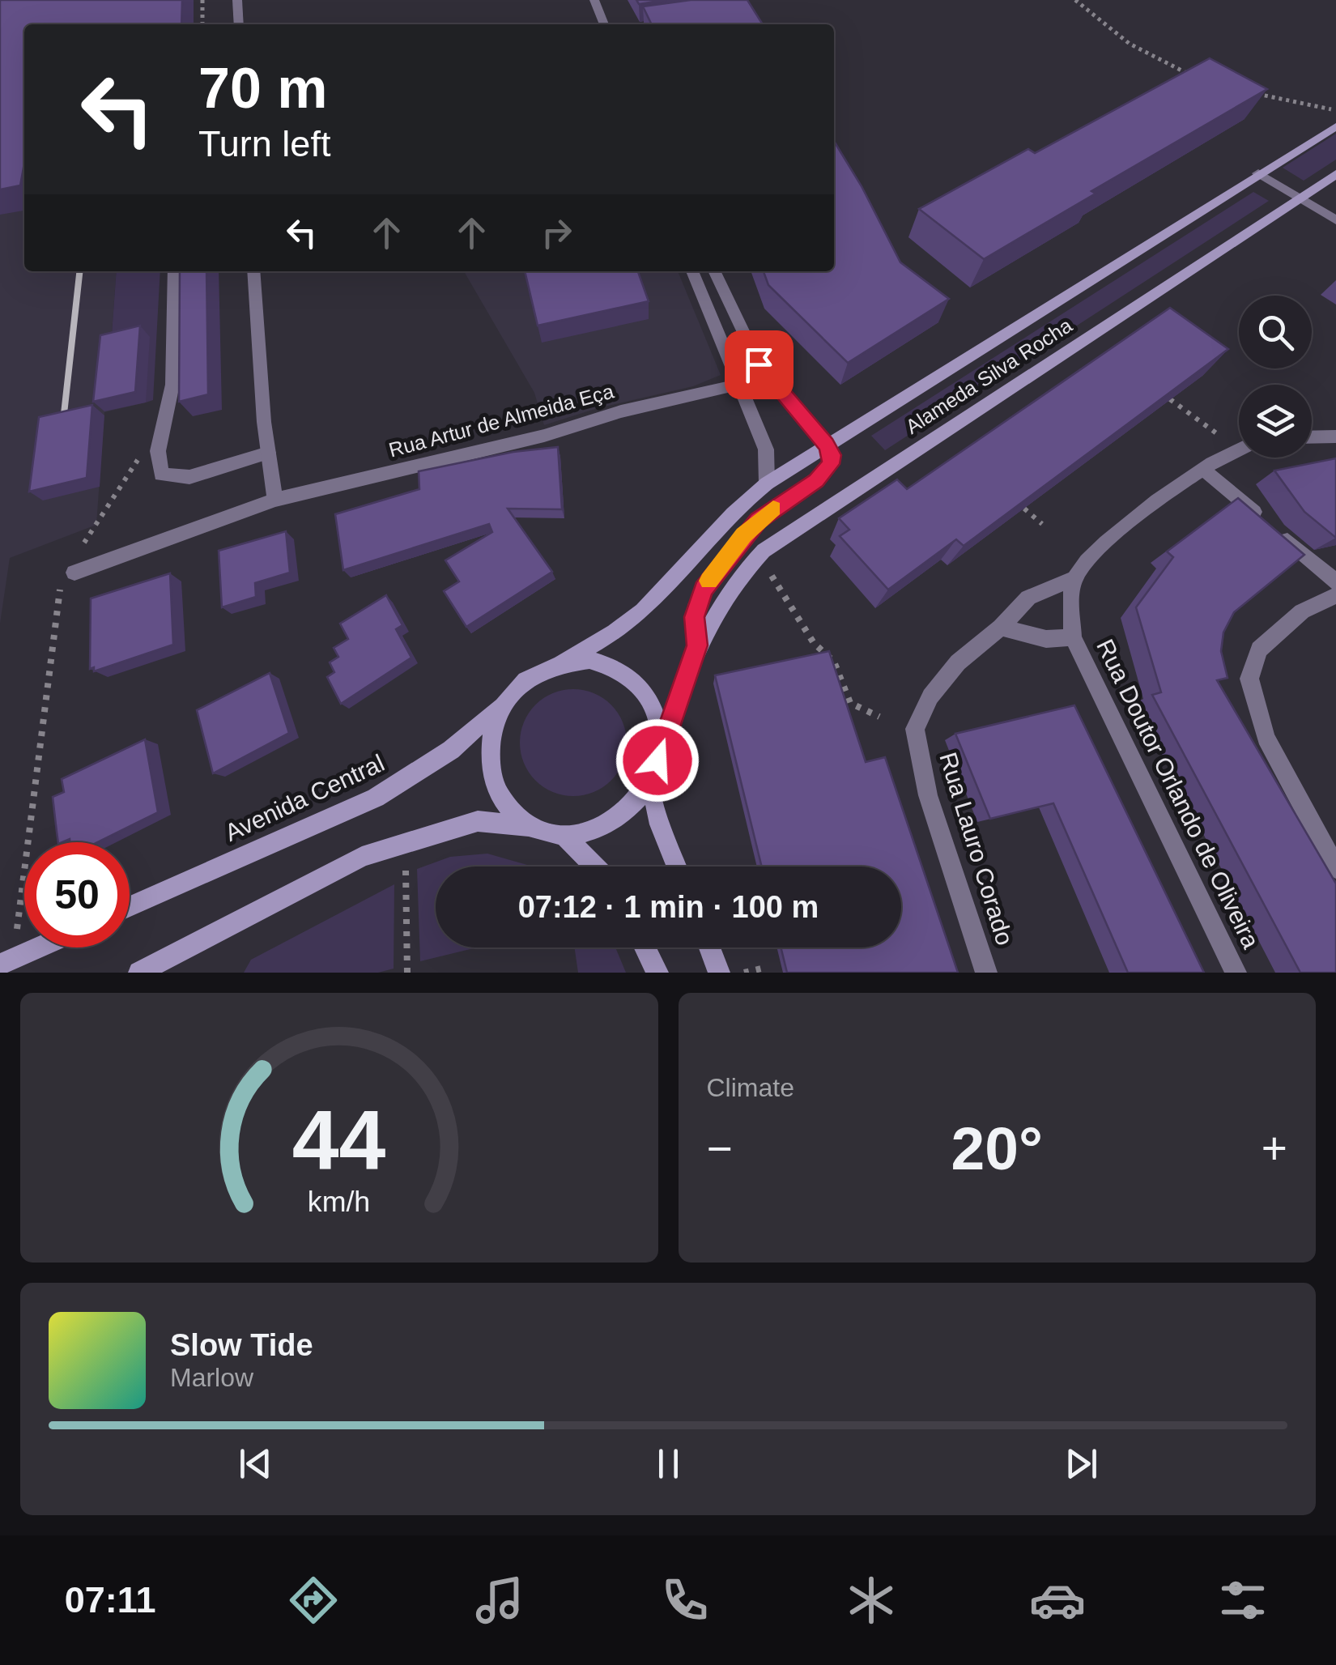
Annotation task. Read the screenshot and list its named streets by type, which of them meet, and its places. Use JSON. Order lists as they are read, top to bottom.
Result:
{
  "streets": {
    "main road": ["Alameda Silva Rocha", "Avenida Central"],
    "street": ["Rua Artur de Almeida Eça", "Rua Doutor Orlando de Oliveira", "Rua Lauro Corado"]
  },
  "crossings": [
    ["Alameda Silva Rocha", "Avenida Central"]
  ],
  "page": {
    "turn": ["70 m", "Turn left"],
    "limit": "50",
    "trip": "07:12 · 1 min · 100 m",
    "tile": "Climate",
    "heat": ["−", "20°", "+"],
    "song": ["Slow Tide", "Marlow"],
    "tabs": "07:11",
    "gauge": ["44", "km/h"]
  }
}
